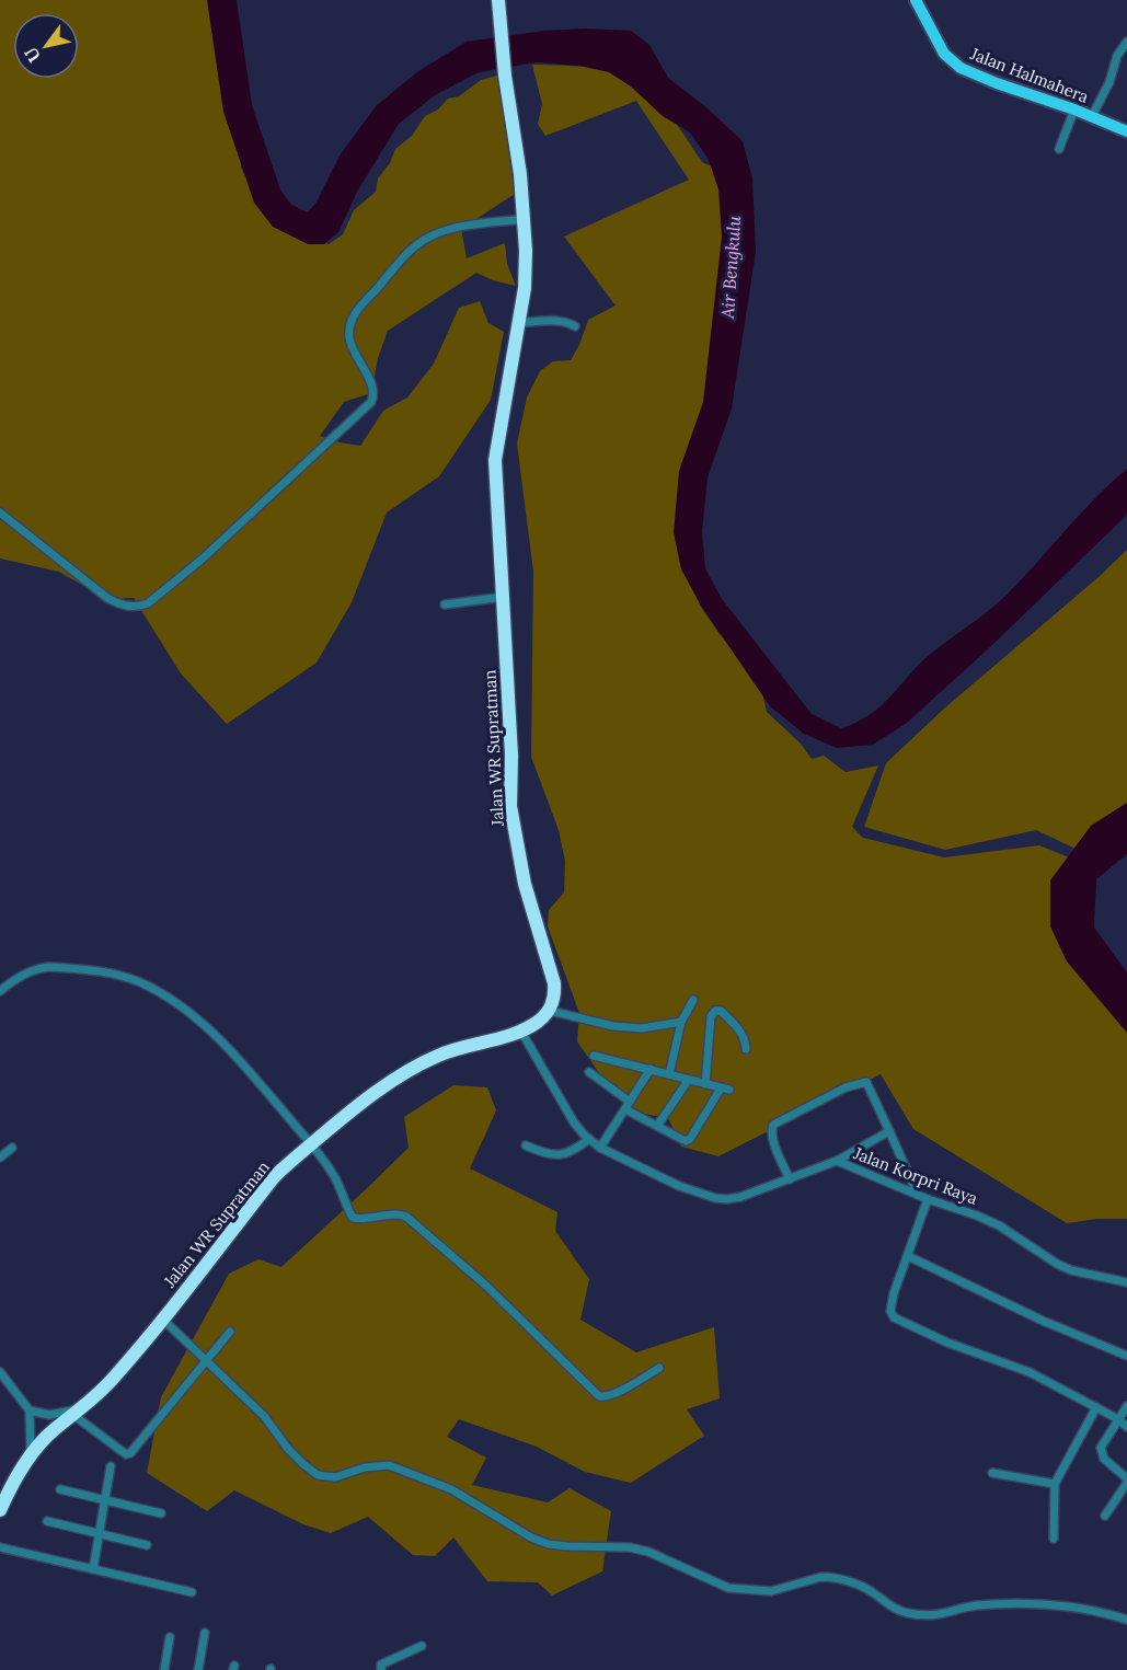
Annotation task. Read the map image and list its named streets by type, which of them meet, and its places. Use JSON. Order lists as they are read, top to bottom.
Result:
{
  "streets": {
    "highway": ["Jalan WR Supratman"],
    "main road": ["Jalan Halmahera"],
    "street": ["Jalan Korpri Raya"]
  },
  "crossings": [
    ["Jalan WR Supratman", "Jalan Korpri Raya"]
  ],
  "water": ["Air Bengkulu"],
  "north": "bottom left"
}
